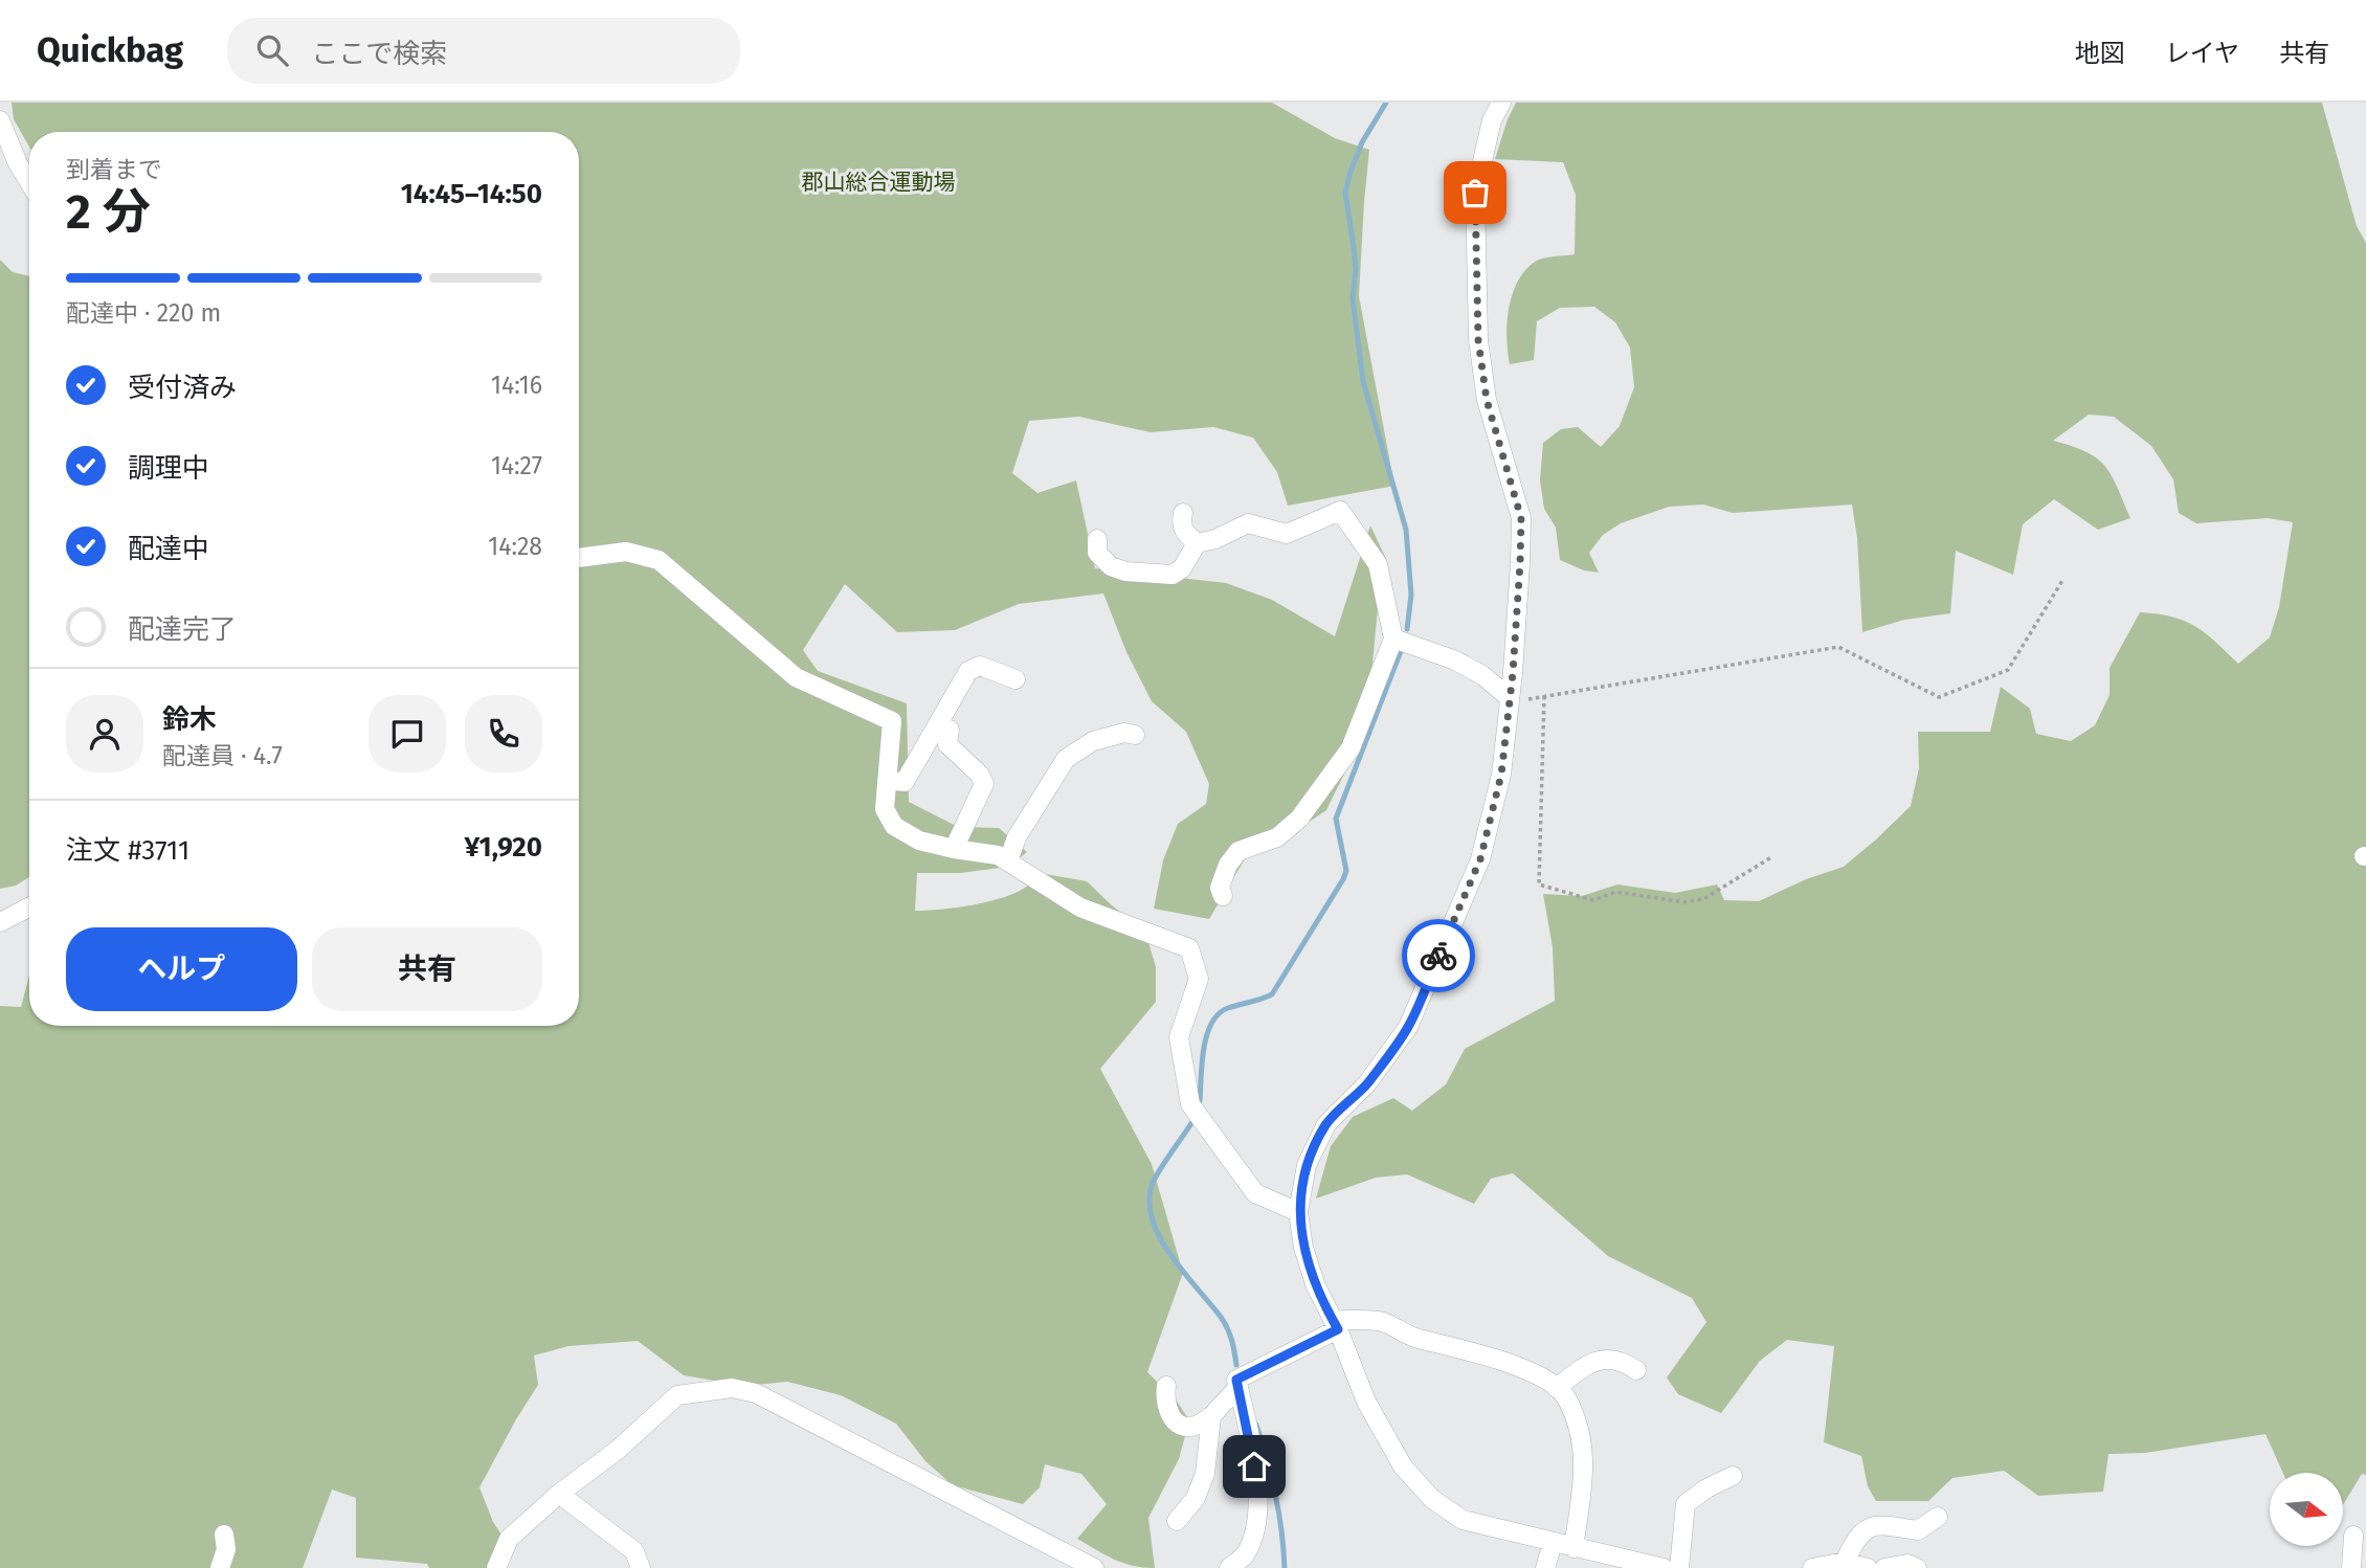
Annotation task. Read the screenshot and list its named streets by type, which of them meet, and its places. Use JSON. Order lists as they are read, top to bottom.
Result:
{
  "parks": ["郡山総合運動場"],
  "north": "right",
  "page": {
    "header": "Quickbag",
    "search": "ここで検索",
    "nav": ["地図", "レイヤ", "共有"],
    "heading": ["2 分", "到着まで", "14:45–14:50"],
    "panel": [
      "鈴木",
      "配達員 · 4.7",
      "注文 #3711",
      "¥1,920"
    ],
    "bar": "配達中 · 220 m",
    "list": [
      ["受付済み", "14:16"],
      ["調理中", "14:27"],
      ["配達中", "14:28"],
      "配達完了"
    ],
    "buttons": ["ヘルプ", "共有"]
  }
}
